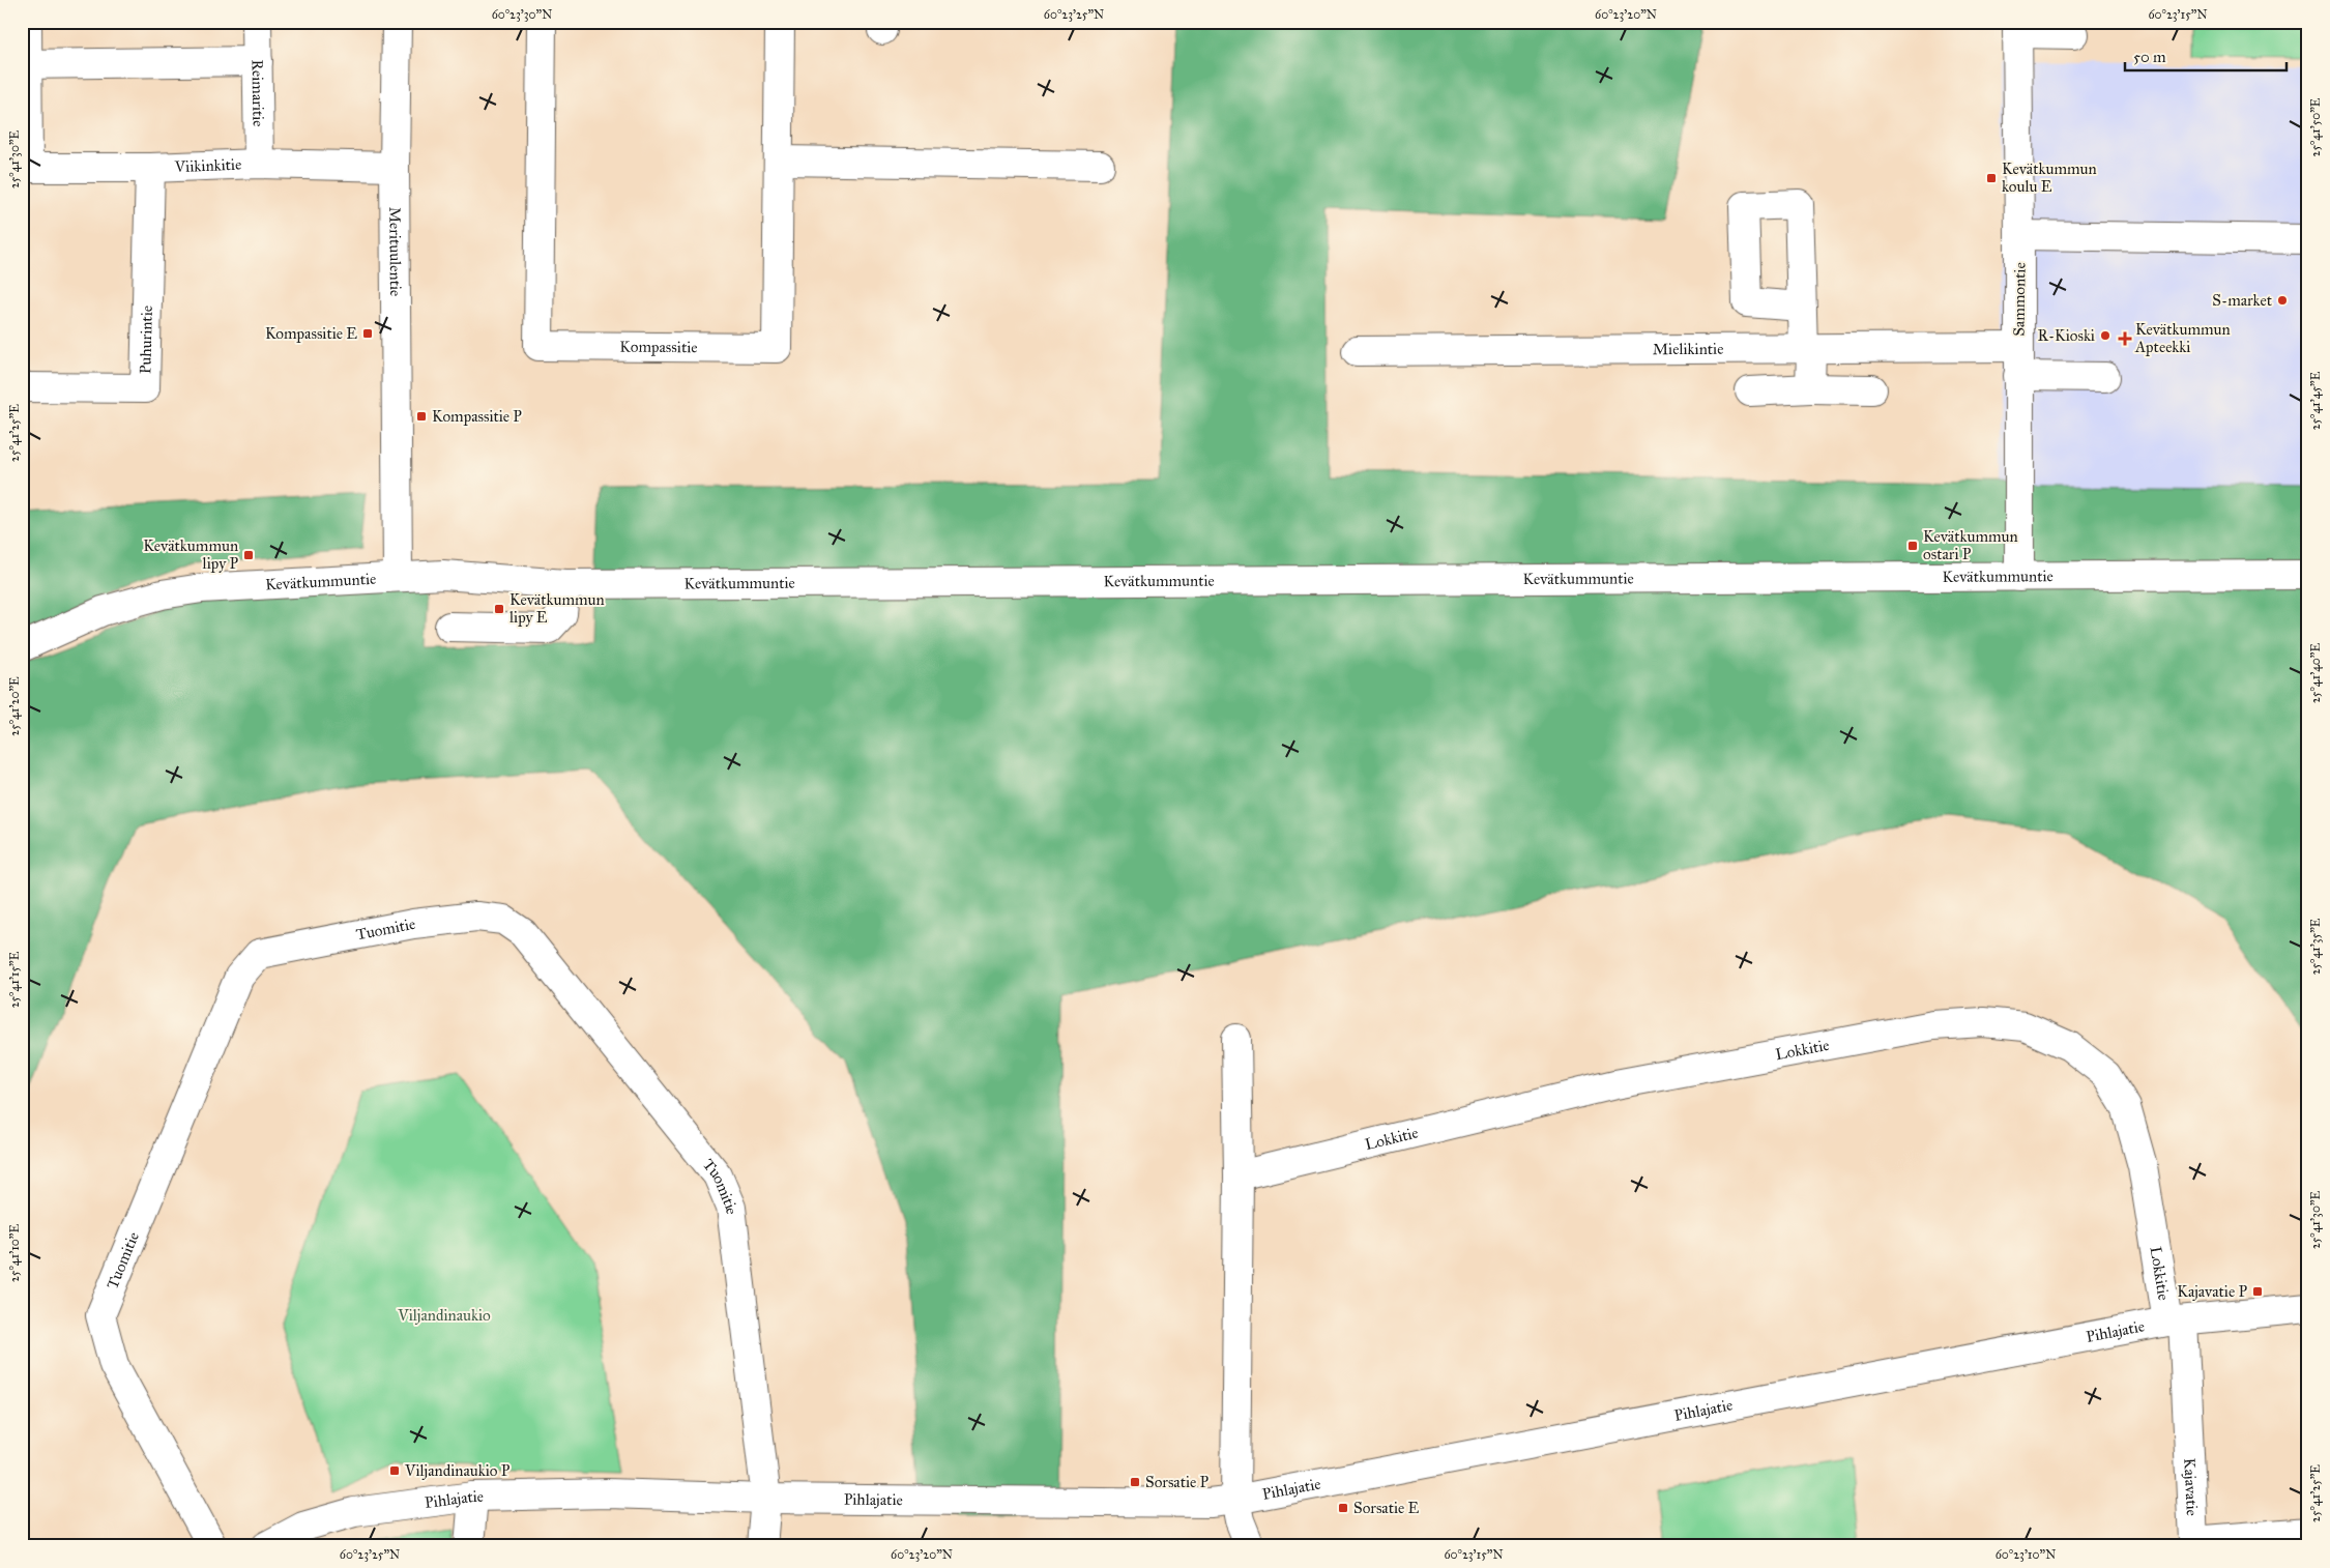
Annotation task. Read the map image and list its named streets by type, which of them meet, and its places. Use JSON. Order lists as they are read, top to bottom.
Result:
{
  "streets": {
    "street": [
      "Reimaritie",
      "Viikinkitie",
      "Merituulentie",
      "Sammontie",
      "Puhurintie",
      "Kompassitie",
      "Mielikintie",
      "Kevätkummuntie",
      "Tuomitie",
      "Lokkitie",
      "Pihlajatie",
      "Kajavatie"
    ]
  },
  "crossings": [
    ["Reimaritie", "Viikinkitie"],
    ["Viikinkitie", "Merituulentie"],
    ["Viikinkitie", "Puhurintie"],
    ["Merituulentie", "Kevätkummuntie"],
    ["Sammontie", "Mielikintie"],
    ["Sammontie", "Kevätkummuntie"],
    ["Tuomitie", "Pihlajatie"],
    ["Lokkitie", "Pihlajatie"],
    ["Lokkitie", "Kajavatie"],
    ["Pihlajatie", "Kajavatie"]
  ],
  "parks": ["Viljandinaukio"],
  "places": {
    "transit": [
      "Kevätkummun koulu E",
      "Kompassitie E",
      "Kompassitie P",
      "Kevätkummun ostari P",
      "Kevätkummun lipy P",
      "Kevätkummun lipy E",
      "Kajavatie P",
      "Viljandinaukio P",
      "Sorsatie P",
      "Sorsatie E"
    ],
    "other": ["S-market", "R-Kioski"],
    "health": ["Kevätkummun Apteekki"]
  },
  "scale_bar": "50 m",
  "coordinates": [
    "60°23'30\"N",
    "60°23'25\"N",
    "60°23'20\"N",
    "60°23'15\"N",
    "25°41'50\"E",
    "25°41'30\"E",
    "25°41'45\"E",
    "25°41'25\"E",
    "25°41'40\"E",
    "25°41'20\"E",
    "25°41'35\"E",
    "25°41'15\"E",
    "25°41'10\"E",
    "60°23'10\"N"
  ]
}
